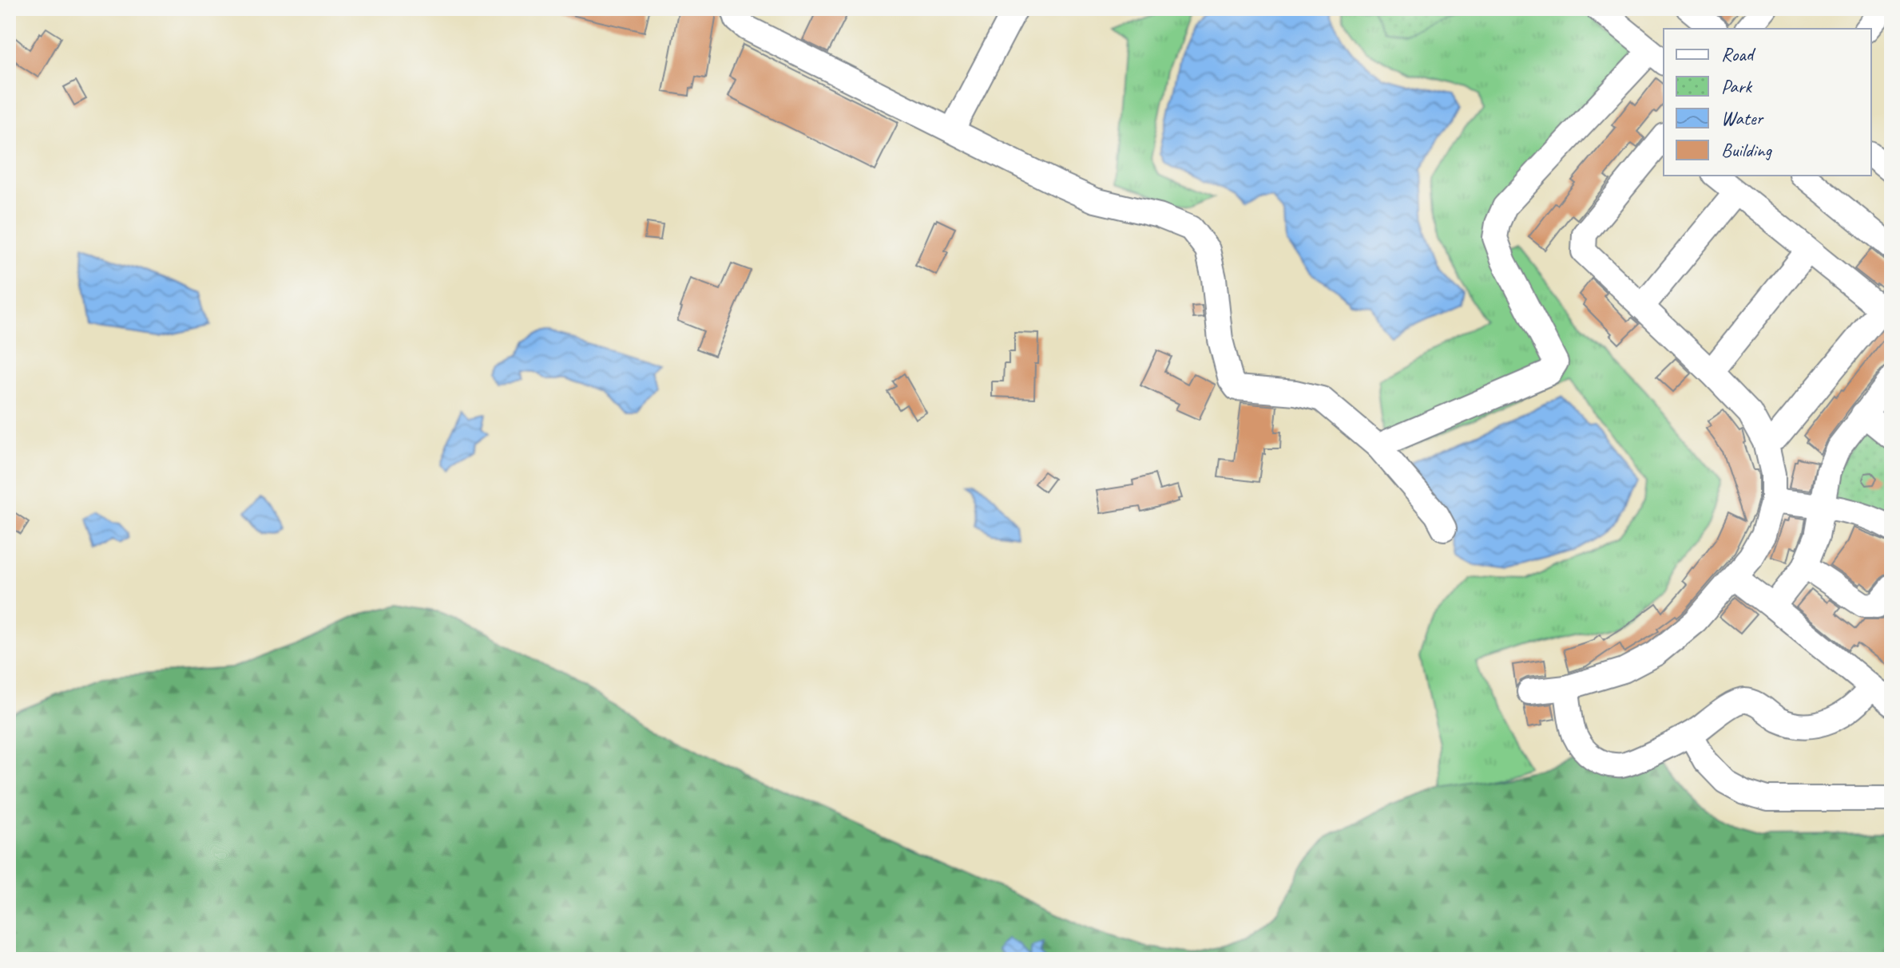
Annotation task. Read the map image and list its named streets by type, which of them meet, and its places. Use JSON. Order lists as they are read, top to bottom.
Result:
{
  "legend": [
    "Road",
    "Park",
    "Water",
    "Building"
  ]
}
